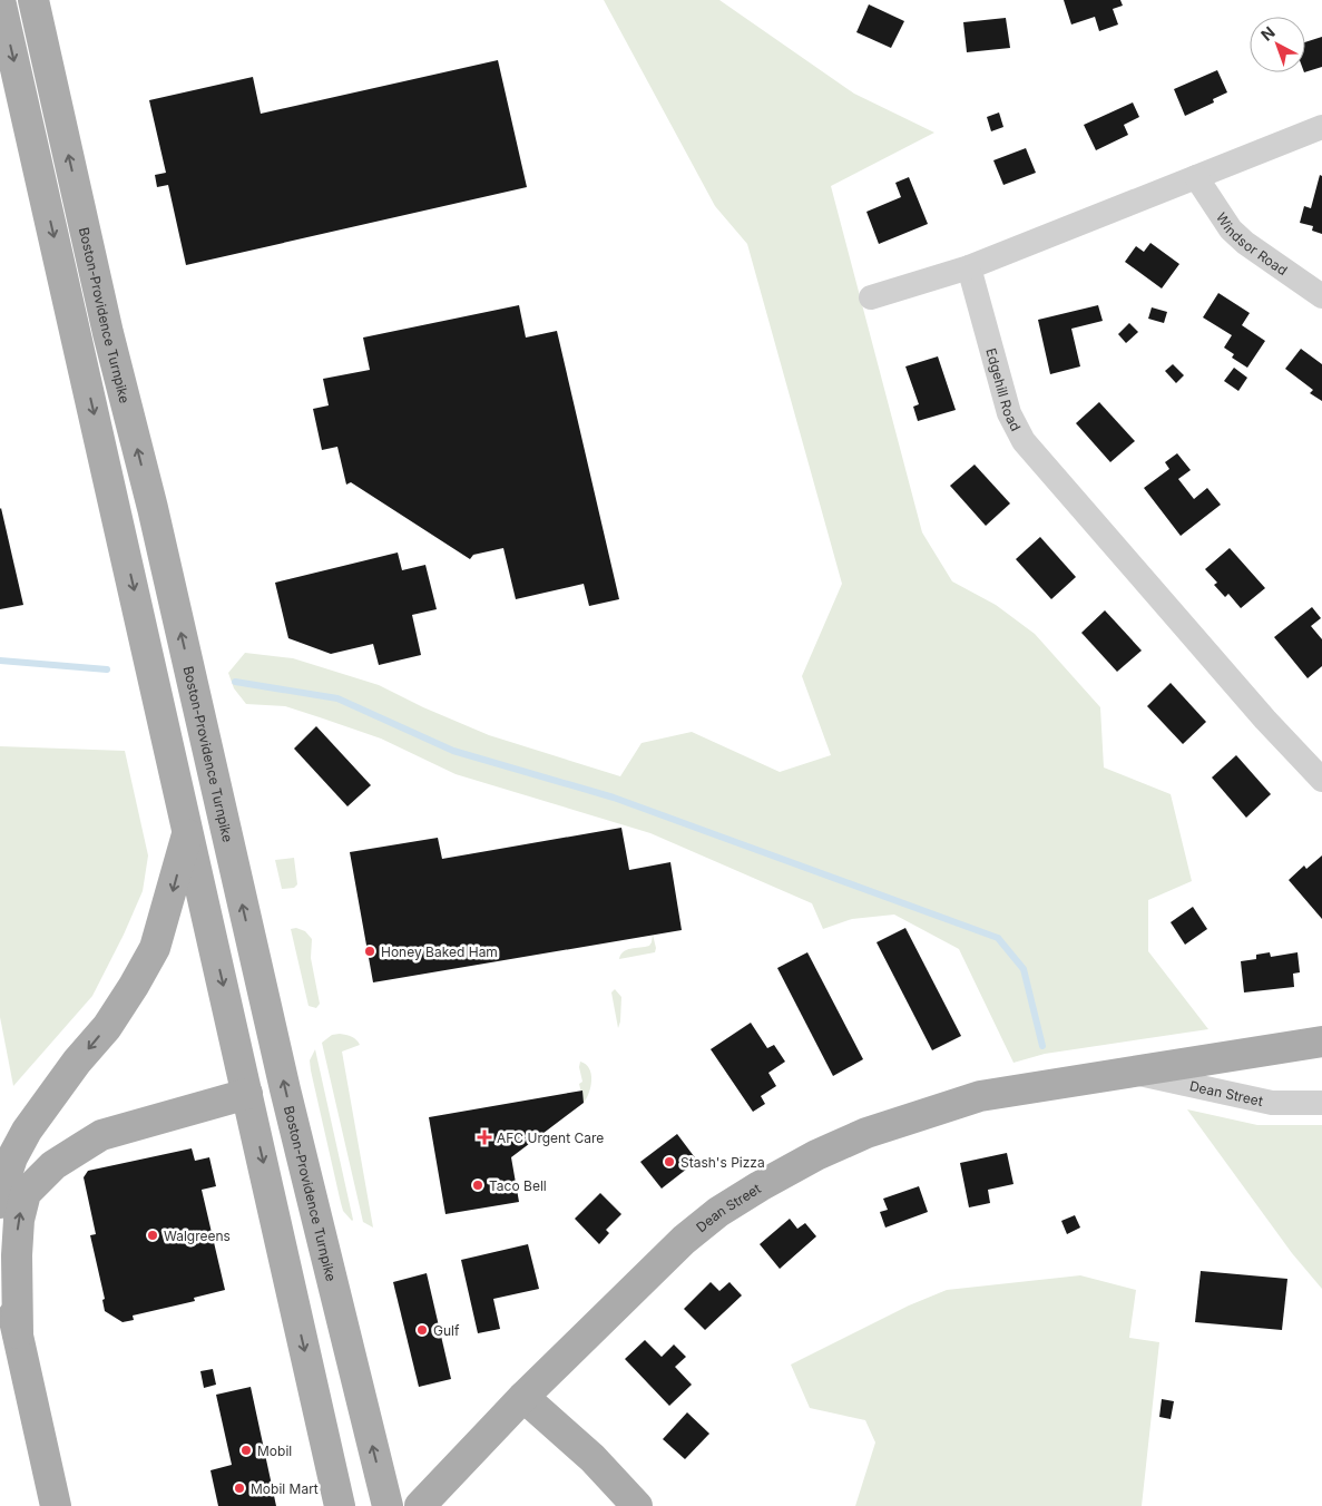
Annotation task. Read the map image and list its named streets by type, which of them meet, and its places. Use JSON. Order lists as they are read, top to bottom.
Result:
{
  "streets": {
    "main road": ["Boston-Providence Turnpike", "Dean Street"],
    "street": ["Windsor Road", "Edgehill Road"]
  },
  "places": {
    "other": [
      "Honey Baked Ham",
      "Stash's Pizza",
      "Taco Bell",
      "Walgreens",
      "Gulf",
      "Mobil",
      "Mobil Mart"
    ],
    "health": ["AFC Urgent Care"]
  },
  "north": "top left"
}
